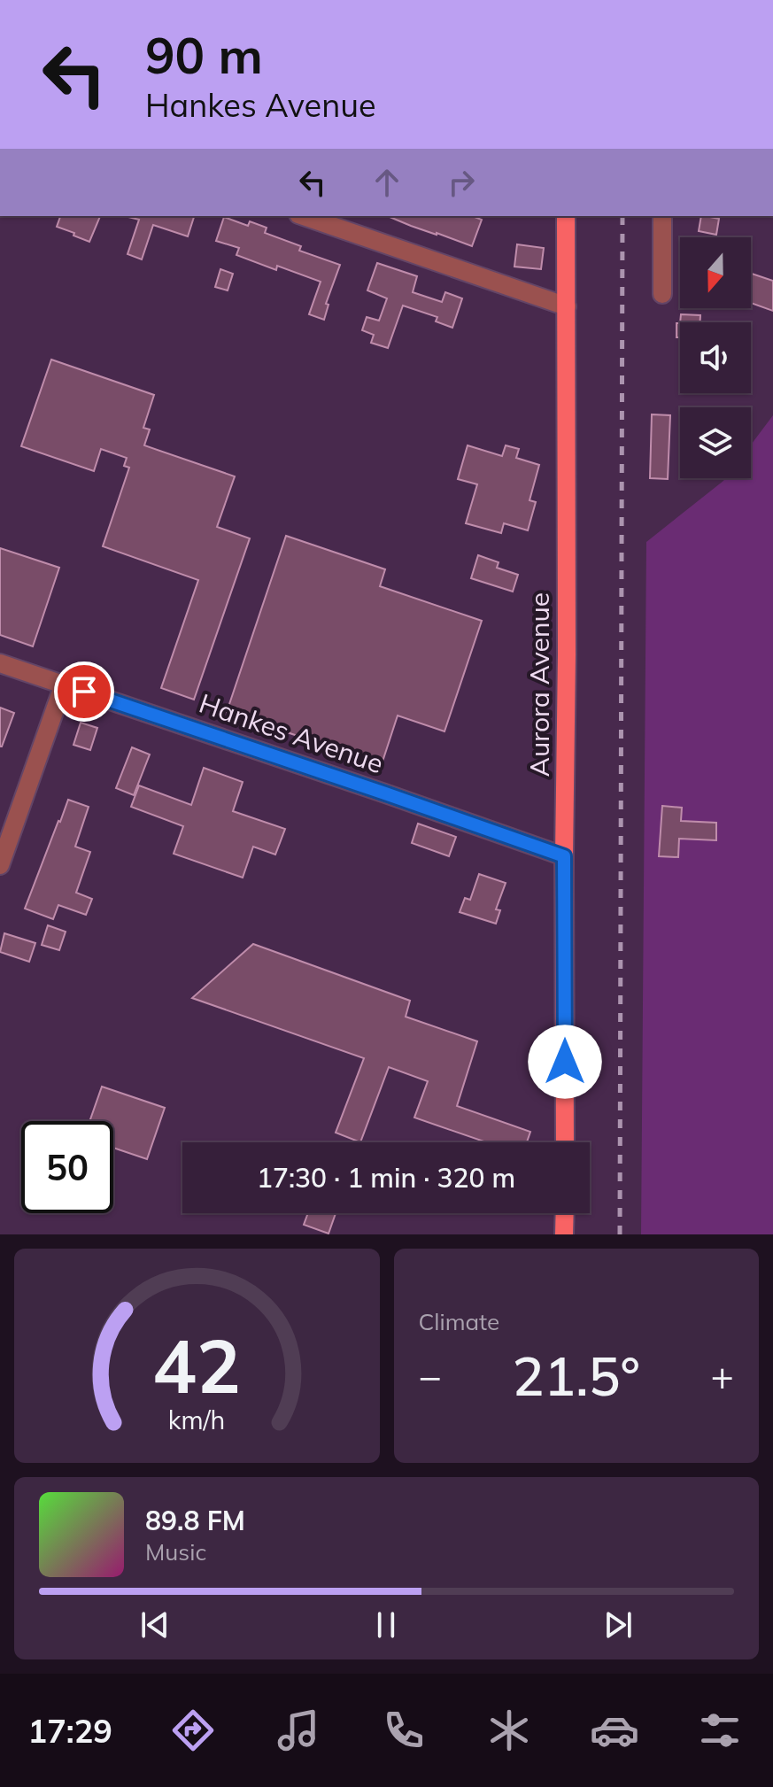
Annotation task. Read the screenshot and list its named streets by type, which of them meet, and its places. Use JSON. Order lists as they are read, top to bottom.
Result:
{
  "streets": {
    "main road": ["Aurora Avenue"],
    "street": ["Hankes Avenue"]
  },
  "crossings": [
    ["Aurora Avenue", "Hankes Avenue"]
  ],
  "north": "bottom",
  "page": {
    "turn": ["90 m", "Hankes Avenue"],
    "limit": "50",
    "trip": "17:30 · 1 min · 320 m",
    "tile": "Climate",
    "heat": ["−", "21.5°", "+"],
    "song": ["89.8 FM", "Music"],
    "tabs": "17:29",
    "gauge": ["42", "km/h"]
  }
}
